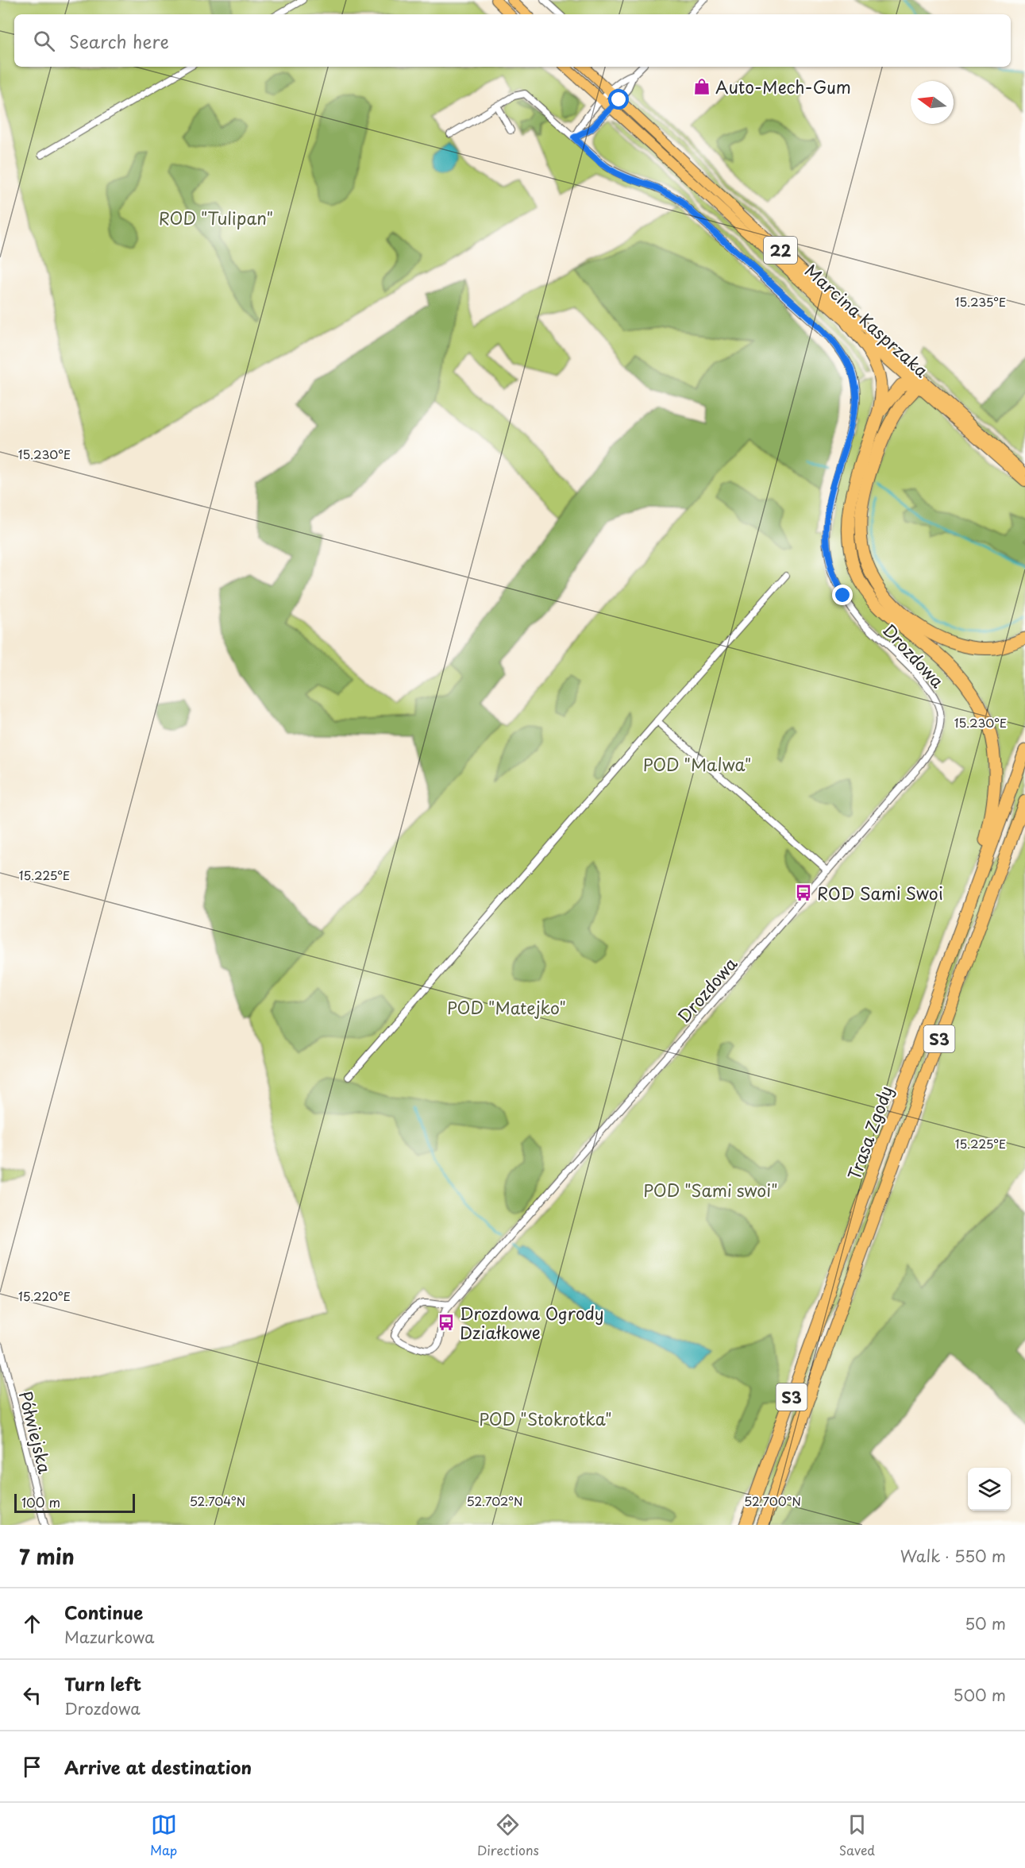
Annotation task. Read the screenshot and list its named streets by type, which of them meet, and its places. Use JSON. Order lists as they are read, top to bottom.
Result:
{
  "streets": {
    "highway": ["S3", "Trasa Zgody"],
    "main road": ["22", "Marcina Kasprzaka"],
    "street": ["Drozdowa", "Półwiejska"]
  },
  "parks": [
    "ROD \"Tulipan\"",
    "POD \"Malwa\"",
    "POD \"Matejko\"",
    "POD \"Sami swoi\"",
    "POD \"Stokrotka\""
  ],
  "places": {
    "shop": ["Auto-Mech-Gum"],
    "bus stop": ["ROD Sami Swoi", "Drozdowa Ogrody Działkowe"]
  },
  "scale_bar": "100 m",
  "north": "left",
  "page": {
    "search": "Search here",
    "scale": "100 m",
    "heading": ["7 min", "Walk · 550 m"],
    "list": [
      ["Continue", "Mazurkowa", "50 m"],
      ["Turn left", "Drozdowa", "500 m"],
      "Arrive at destination"
    ],
    "nav": ["Map", "Directions", "Saved"]
  },
  "coordinates": [
    "15.235°E",
    "15.230°E",
    "15.225°E",
    "15.220°E",
    "52.704°N",
    "52.702°N",
    "52.700°N"
  ]
}
